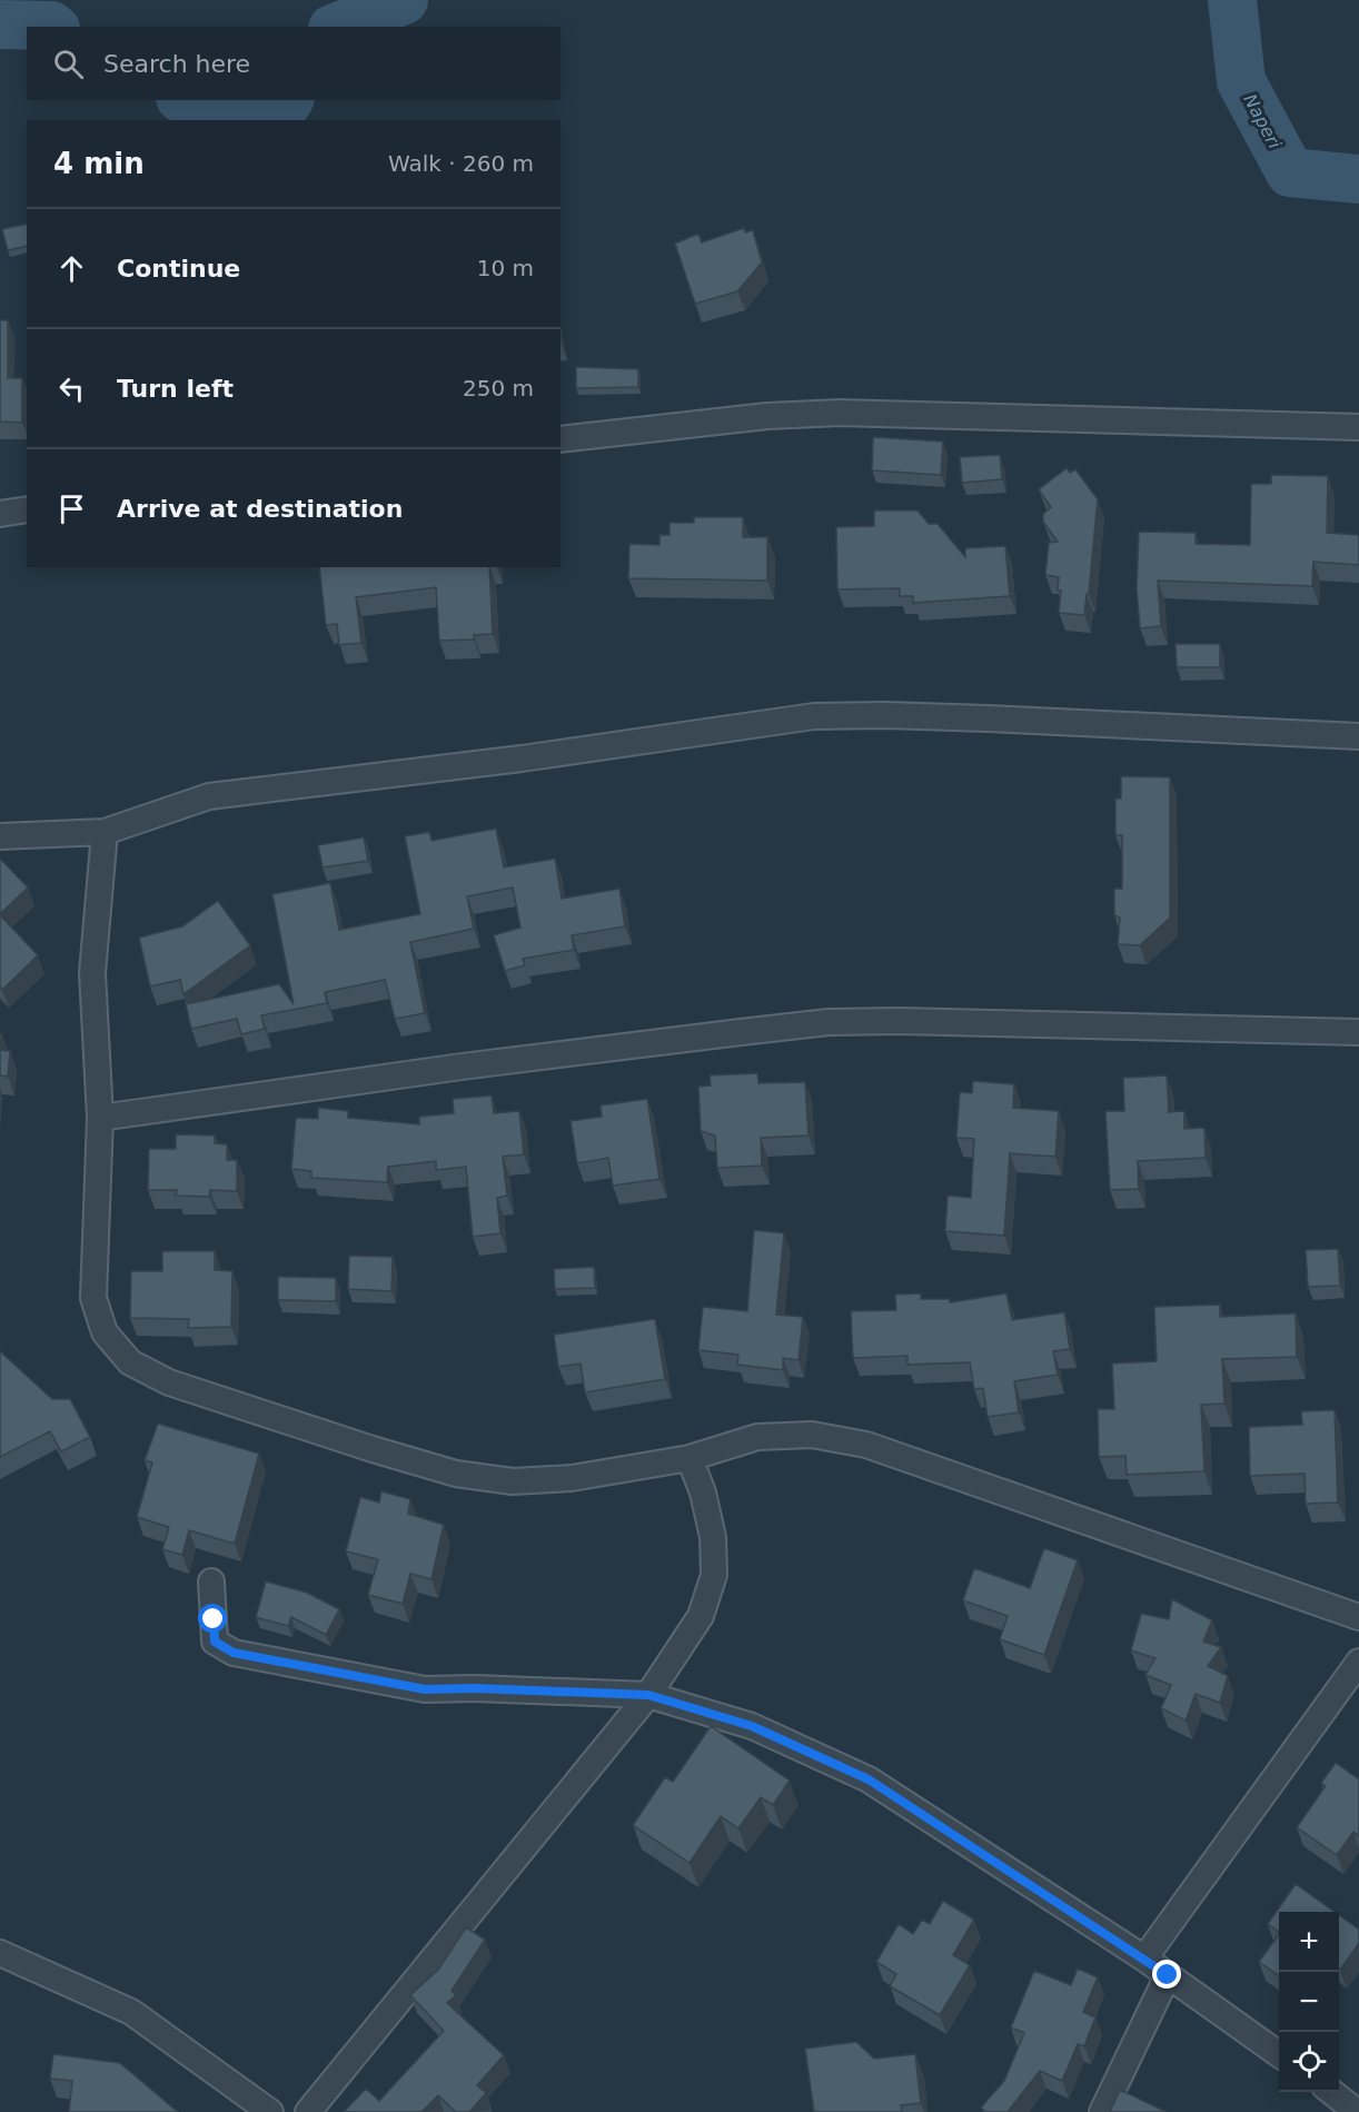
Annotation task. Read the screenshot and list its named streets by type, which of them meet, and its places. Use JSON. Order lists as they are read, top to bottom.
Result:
{
  "water": ["Naperi"],
  "page": {
    "search": "Search here",
    "heading": ["4 min", "Walk · 260 m"],
    "list": [
      ["Continue", "10 m"],
      ["Turn left", "250 m"],
      "Arrive at destination"
    ],
    "map_buttons": ["+", "−"]
  }
}
